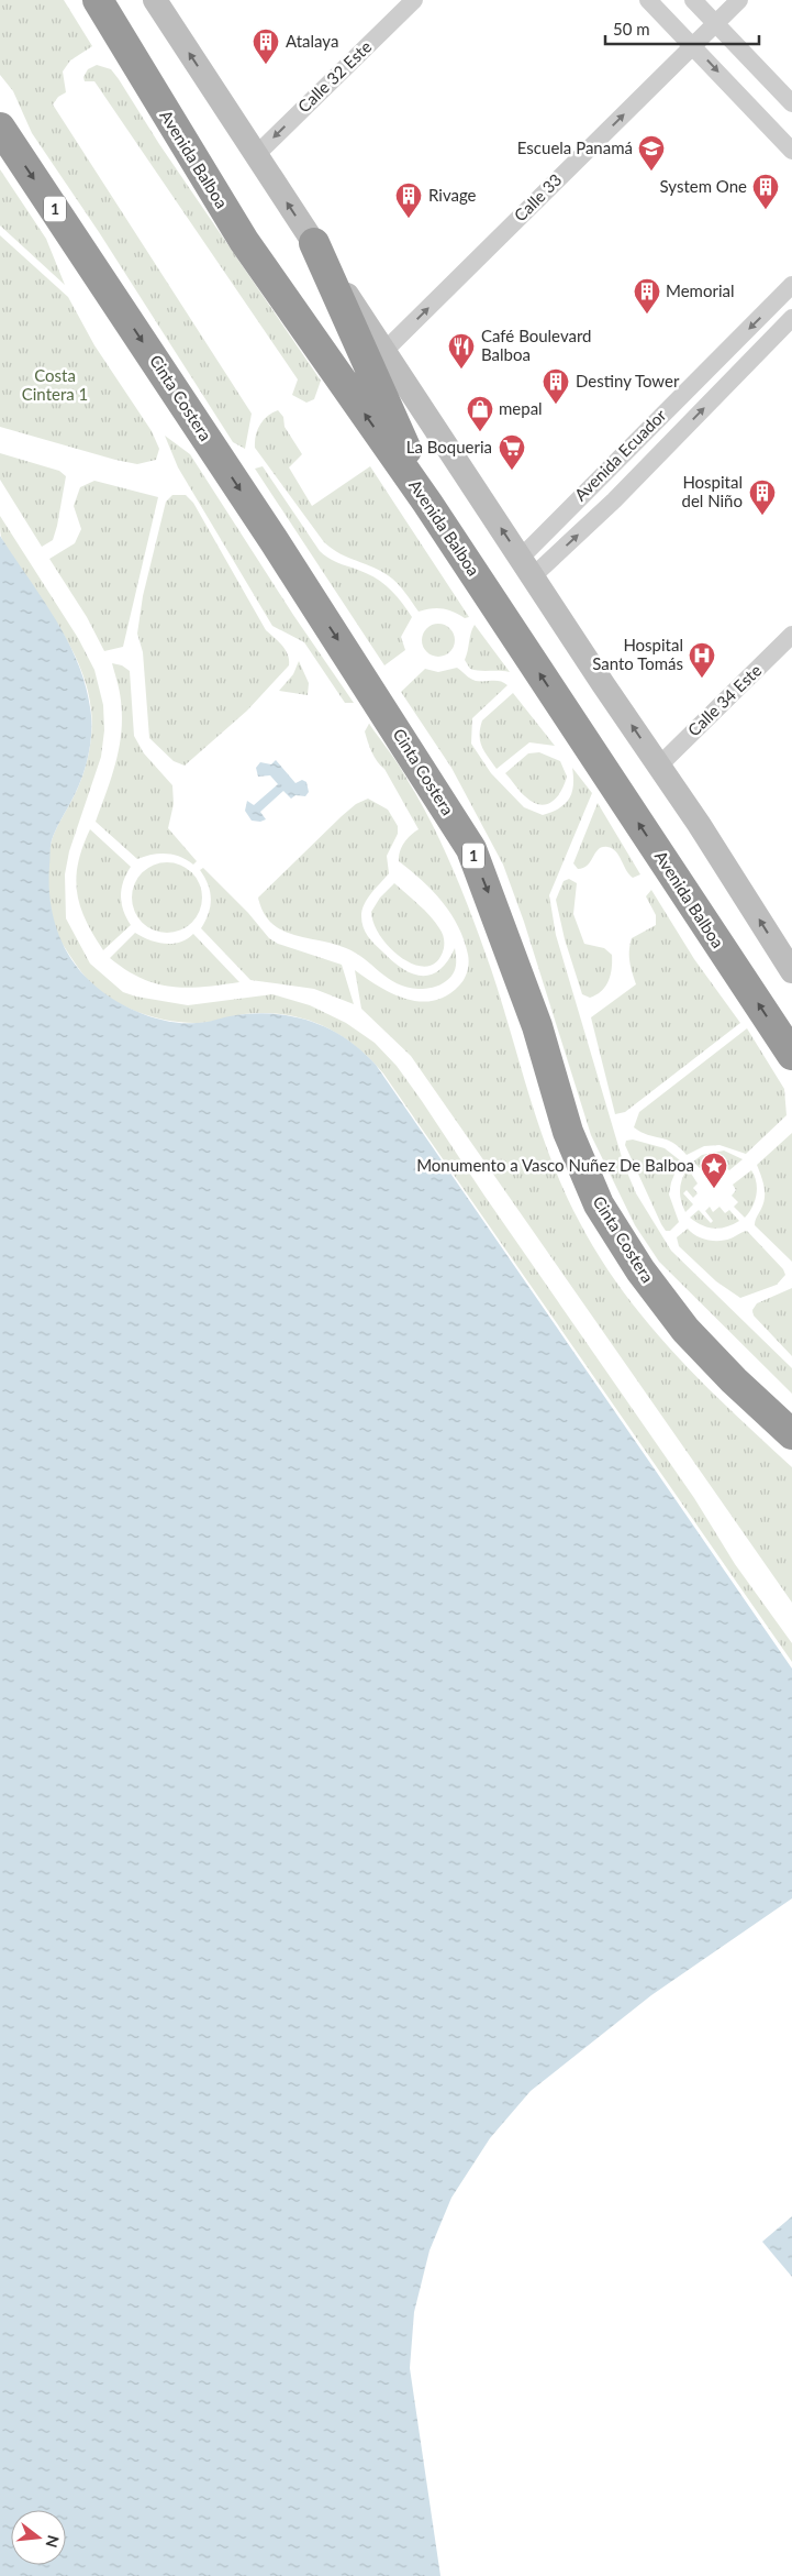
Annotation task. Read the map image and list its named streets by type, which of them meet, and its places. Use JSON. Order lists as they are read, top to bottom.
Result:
{
  "streets": {
    "highway": ["Avenida Balboa", "1", "Cinta Costera"],
    "street": [
      "Calle 32 Este",
      "Calle 33",
      "Avenida Ecuador",
      "Calle 34 Este"
    ]
  },
  "one_way": [
    "Calle 32 Este",
    "Avenida Balboa",
    "Calle 33",
    "Cinta Costera"
  ],
  "parks": ["Costa Cintera 1"],
  "places": {
    "building": [
      "Atalaya",
      "System One",
      "Rivage",
      "Memorial",
      "Destiny Tower",
      "Hospital del Niño"
    ],
    "school or university": ["Escuela Panamá"],
    "restaurant": ["Café Boulevard Balboa"],
    "shop": ["mepal"],
    "supermarket": ["La Boqueria"],
    "hospital": ["Hospital Santo Tomás"],
    "place": ["Monumento a Vasco Nuñez De Balboa"]
  },
  "scale_bar": "50 m",
  "north": "right"
}
